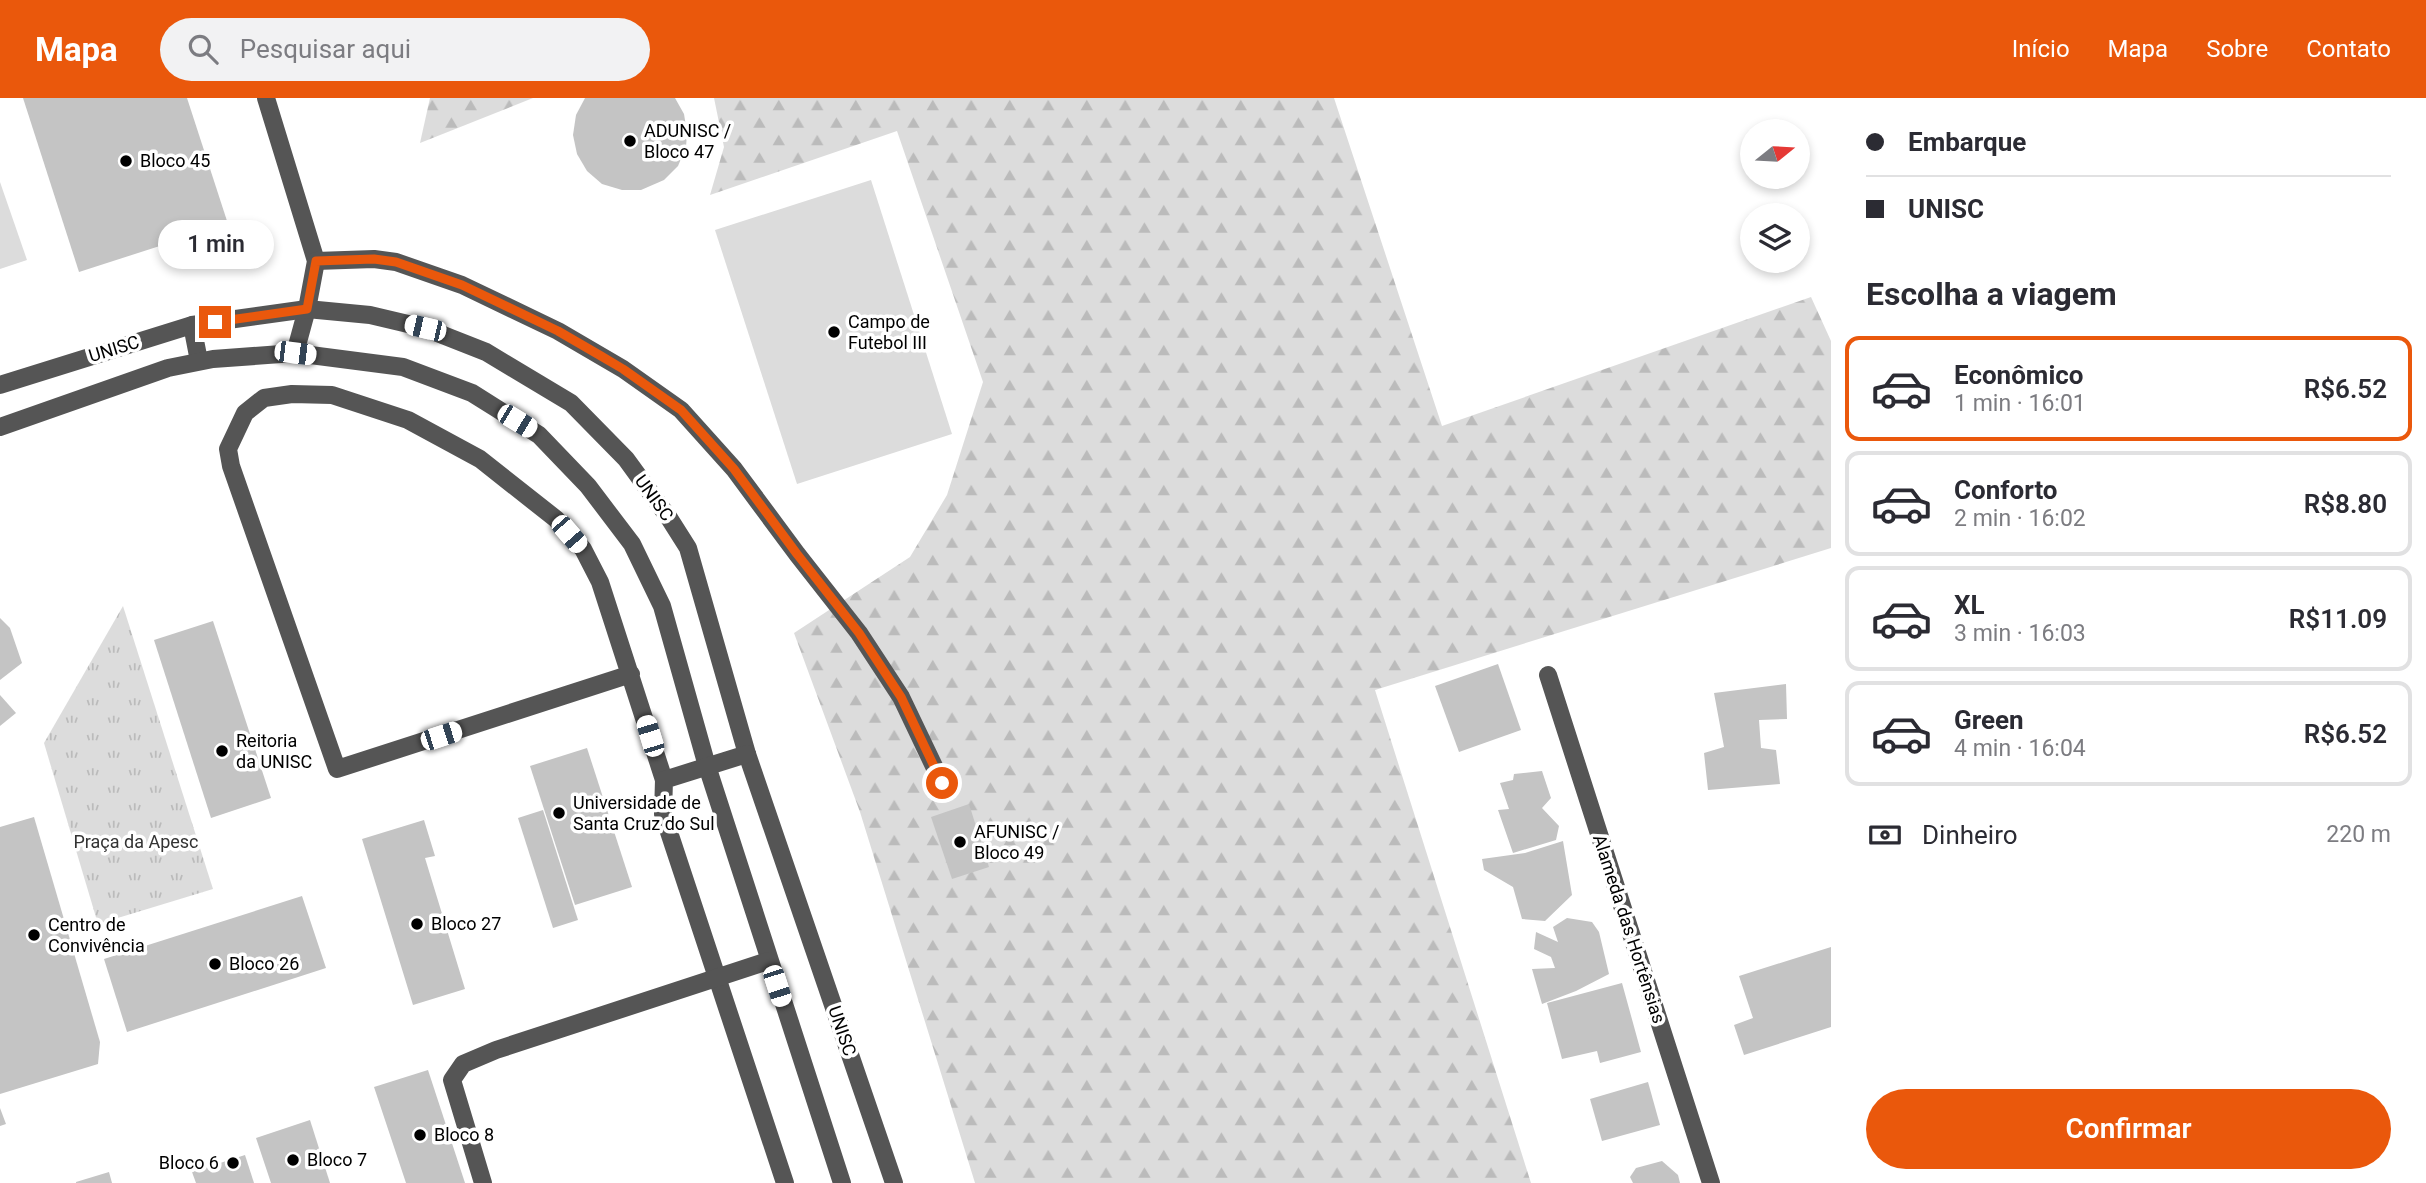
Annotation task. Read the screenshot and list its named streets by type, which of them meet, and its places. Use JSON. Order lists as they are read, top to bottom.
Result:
{
  "streets": {
    "street": ["UNISC", "Alameda das Hortênsias"]
  },
  "parks": ["Praça da Apesc"],
  "places": [
    "ADUNISC / Bloco 47",
    "Bloco 45",
    "Campo de Futebol III",
    "Reitoria da UNISC",
    "Universidade de Santa Cruz do Sul",
    "AFUNISC / Bloco 49",
    "Bloco 27",
    "Centro de Convivência",
    "Bloco 26",
    "Bloco 8",
    "Bloco 7",
    "Bloco 6"
  ],
  "north": "right",
  "page": {
    "header": "Mapa",
    "search": "Pesquisar aqui",
    "nav": [
      "Início",
      "Mapa",
      "Sobre",
      "Contato"
    ],
    "banner": ["Embarque", "UNISC"],
    "bubble": "1 min",
    "heading": "Escolha a viagem",
    "list": [
      {
        "name": "Econômico",
        "note": "1 min · 16:01",
        "value": "R$6.52"
      },
      {
        "name": "Conforto",
        "note": "2 min · 16:02",
        "value": "R$8.80"
      },
      {
        "name": "XL",
        "note": "3 min · 16:03",
        "value": "R$11.09"
      },
      {
        "name": "Green",
        "note": "4 min · 16:04",
        "value": "R$6.52"
      }
    ],
    "pay": ["Dinheiro", "220 m"],
    "buttons": "Confirmar"
  }
}
